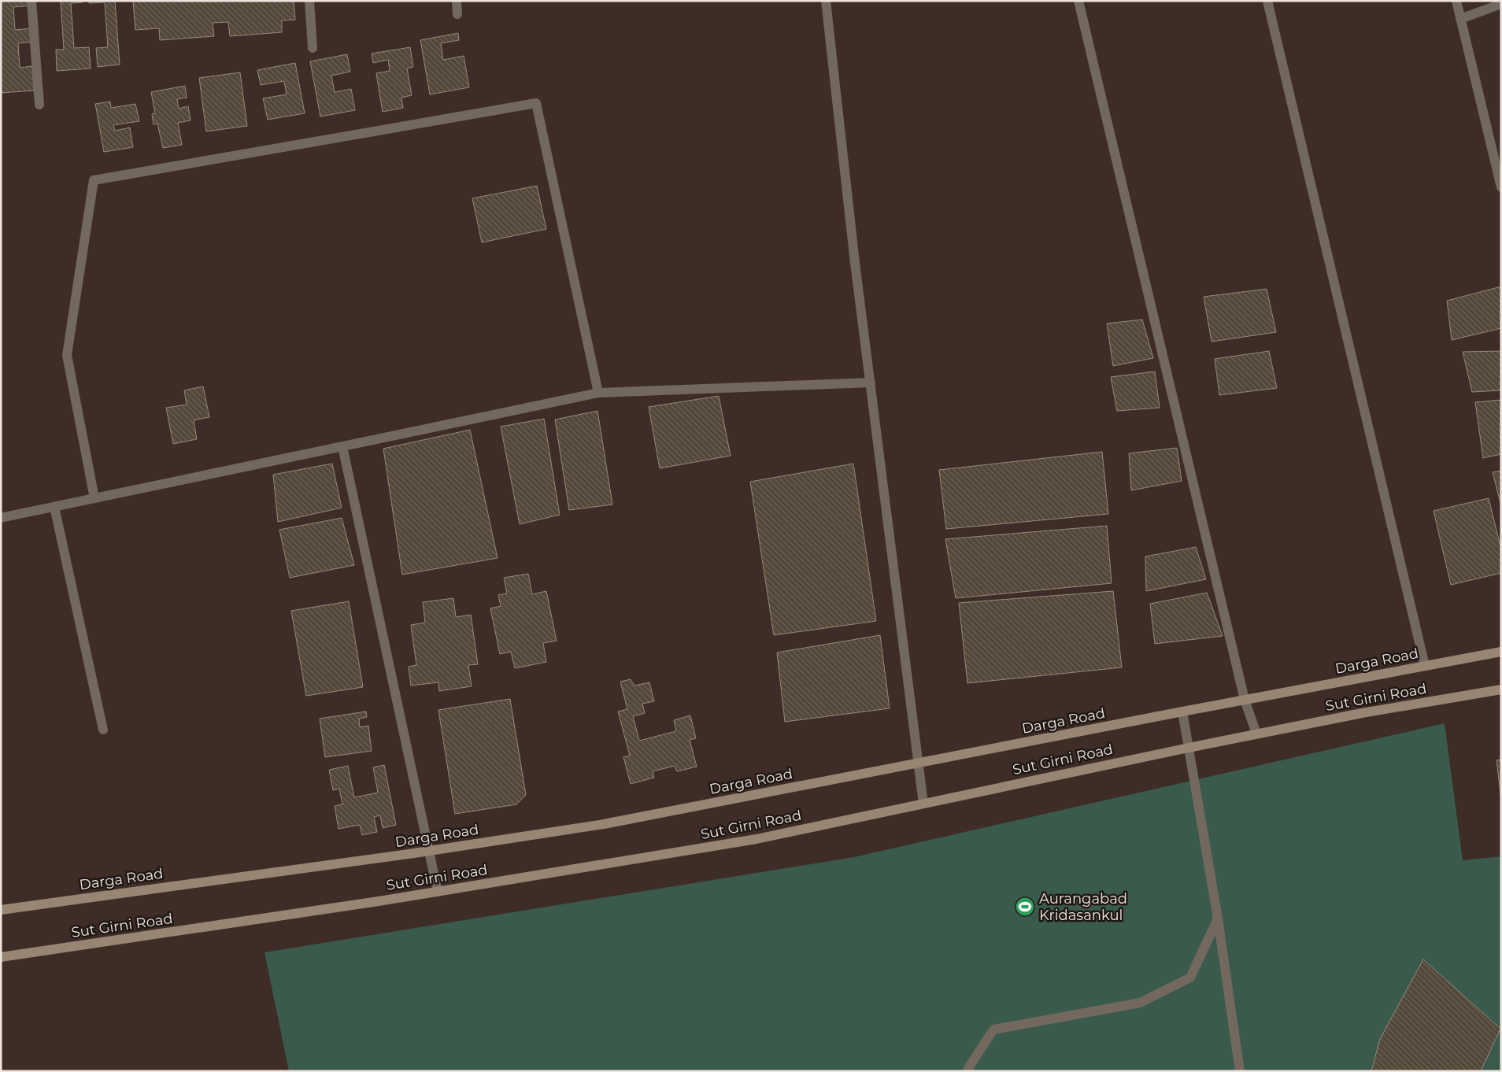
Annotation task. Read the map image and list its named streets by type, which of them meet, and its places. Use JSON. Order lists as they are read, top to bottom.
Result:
{
  "streets": {
    "main road": ["Darga Road", "Sut Girni Road"]
  },
  "places": {
    "sports": ["Aurangabad Kridasankul"]
  }
}
